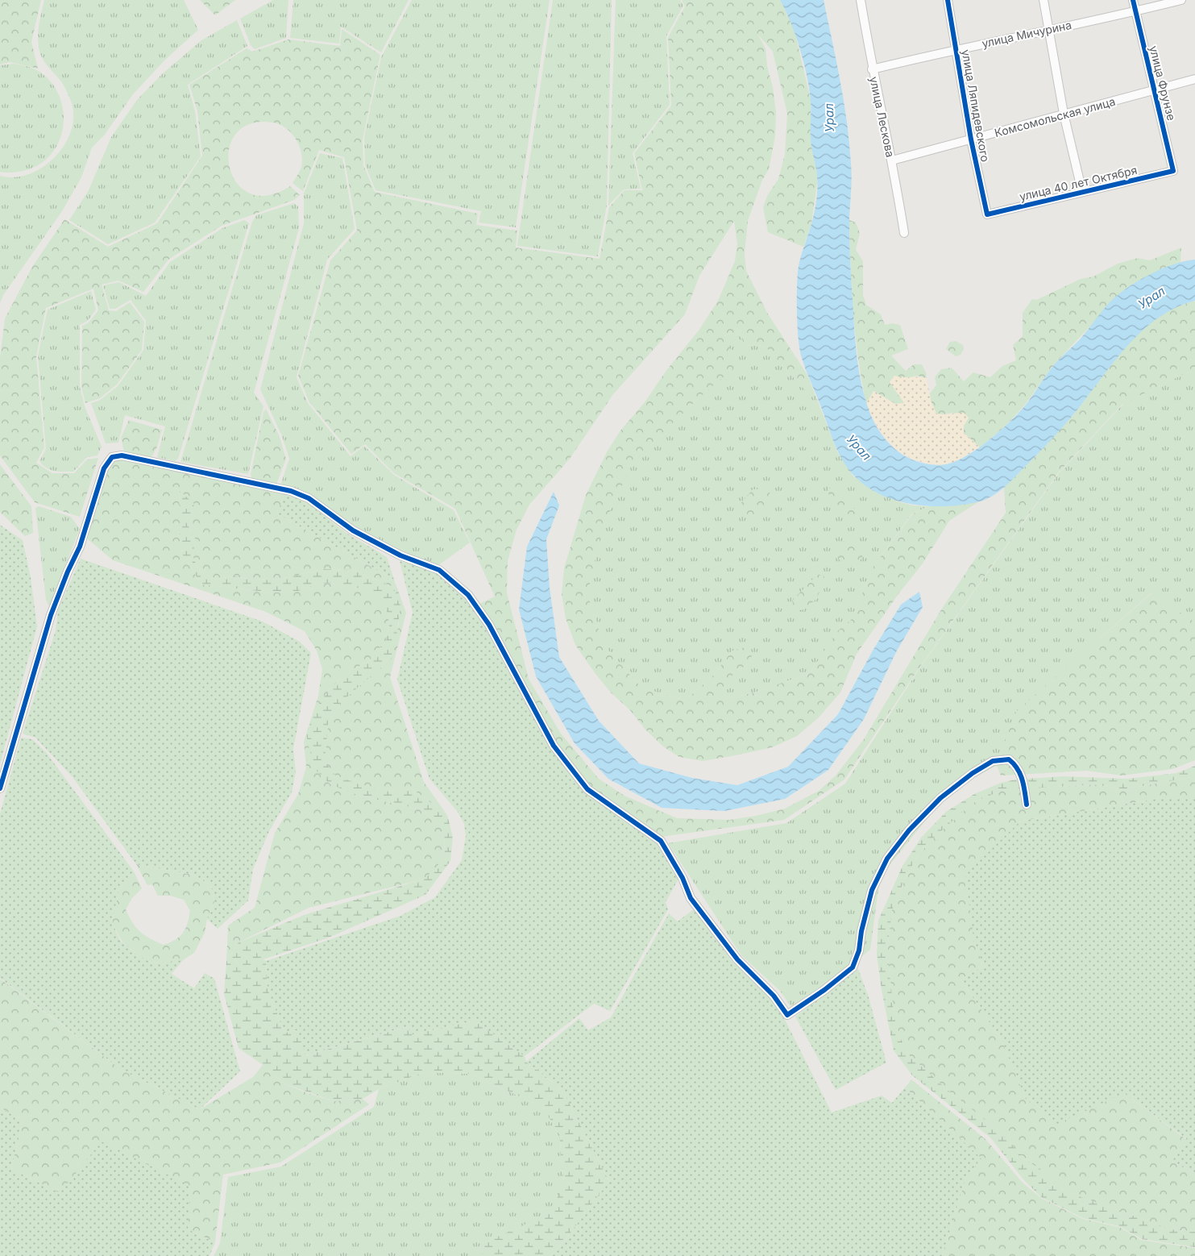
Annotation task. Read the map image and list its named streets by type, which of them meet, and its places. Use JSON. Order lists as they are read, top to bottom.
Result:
{
  "streets": {
    "street": [
      "улица Мичурина",
      "улица Фрунзе",
      "улица Ляпидевского",
      "улица Лескова",
      "Комсомольская улица",
      "улица 40 лет Октября"
    ]
  },
  "crossings": [
    ["улица Мичурина", "улица Фрунзе"],
    ["улица Мичурина", "улица Ляпидевского"],
    ["улица Мичурина", "улица Лескова"],
    ["улица Фрунзе", "Комсомольская улица"],
    ["улица Фрунзе", "улица 40 лет Октября"],
    ["улица Ляпидевского", "Комсомольская улица"],
    ["улица Ляпидевского", "улица 40 лет Октября"],
    ["улица Лескова", "Комсомольская улица"]
  ],
  "water": ["Урал"]
}
